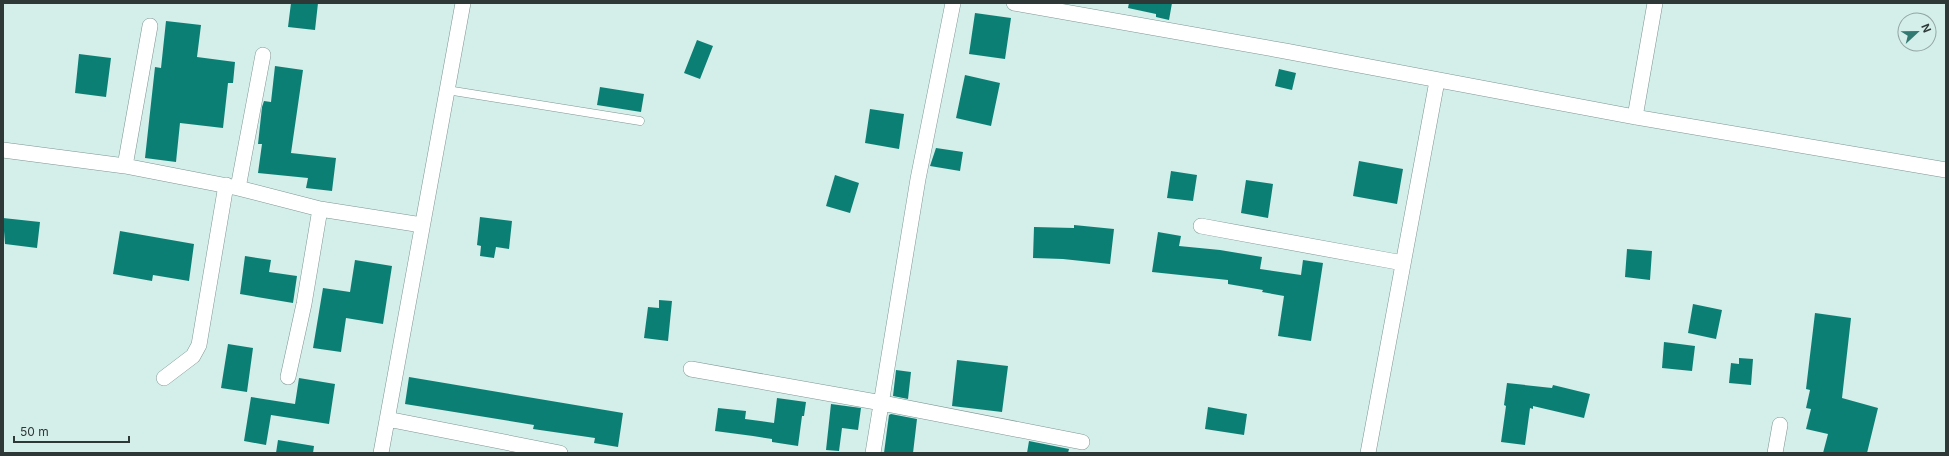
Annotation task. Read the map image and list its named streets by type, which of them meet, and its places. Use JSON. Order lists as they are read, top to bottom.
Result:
{
  "scale_bar": "50 m",
  "north": "right"
}
